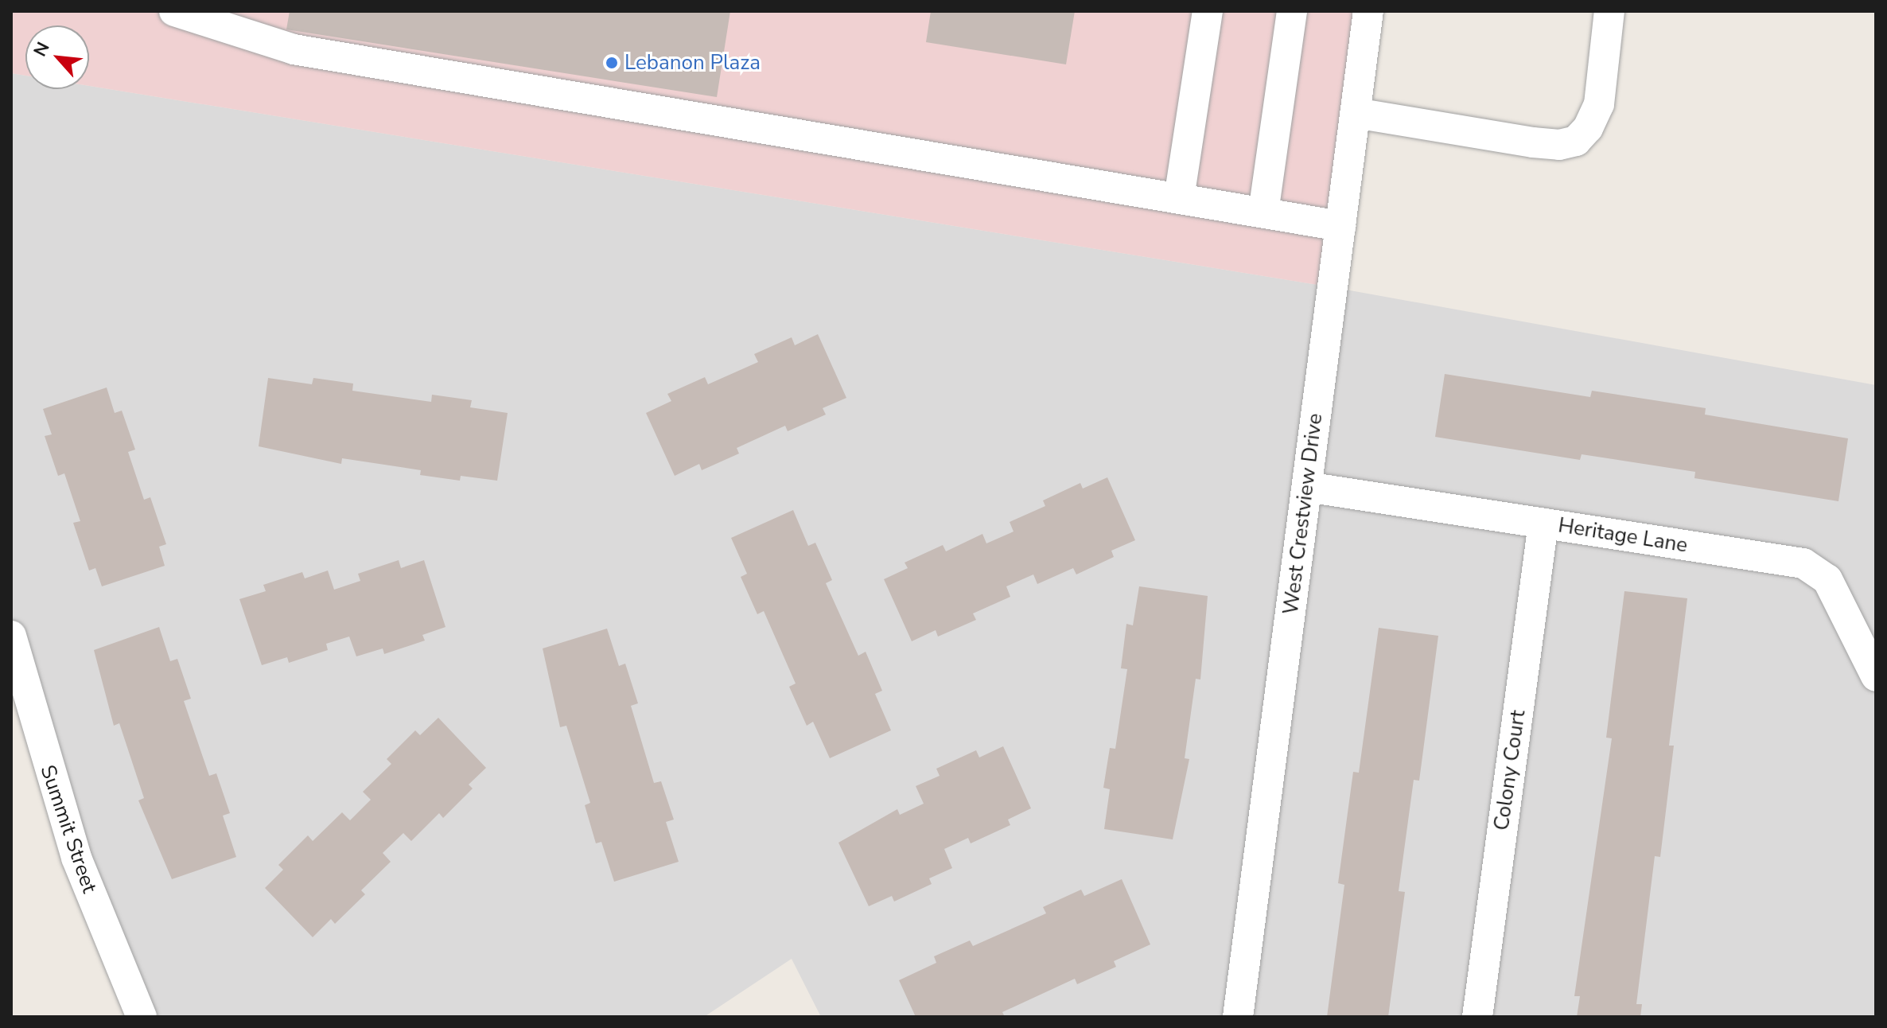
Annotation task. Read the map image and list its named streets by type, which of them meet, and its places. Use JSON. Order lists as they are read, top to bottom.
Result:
{
  "streets": {
    "street": [
      "West Crestview Drive",
      "Heritage Lane",
      "Colony Court",
      "Summit Street"
    ]
  },
  "crossings": [
    ["West Crestview Drive", "Heritage Lane"],
    ["Heritage Lane", "Colony Court"]
  ],
  "places": ["Lebanon Plaza"],
  "north": "top left"
}
